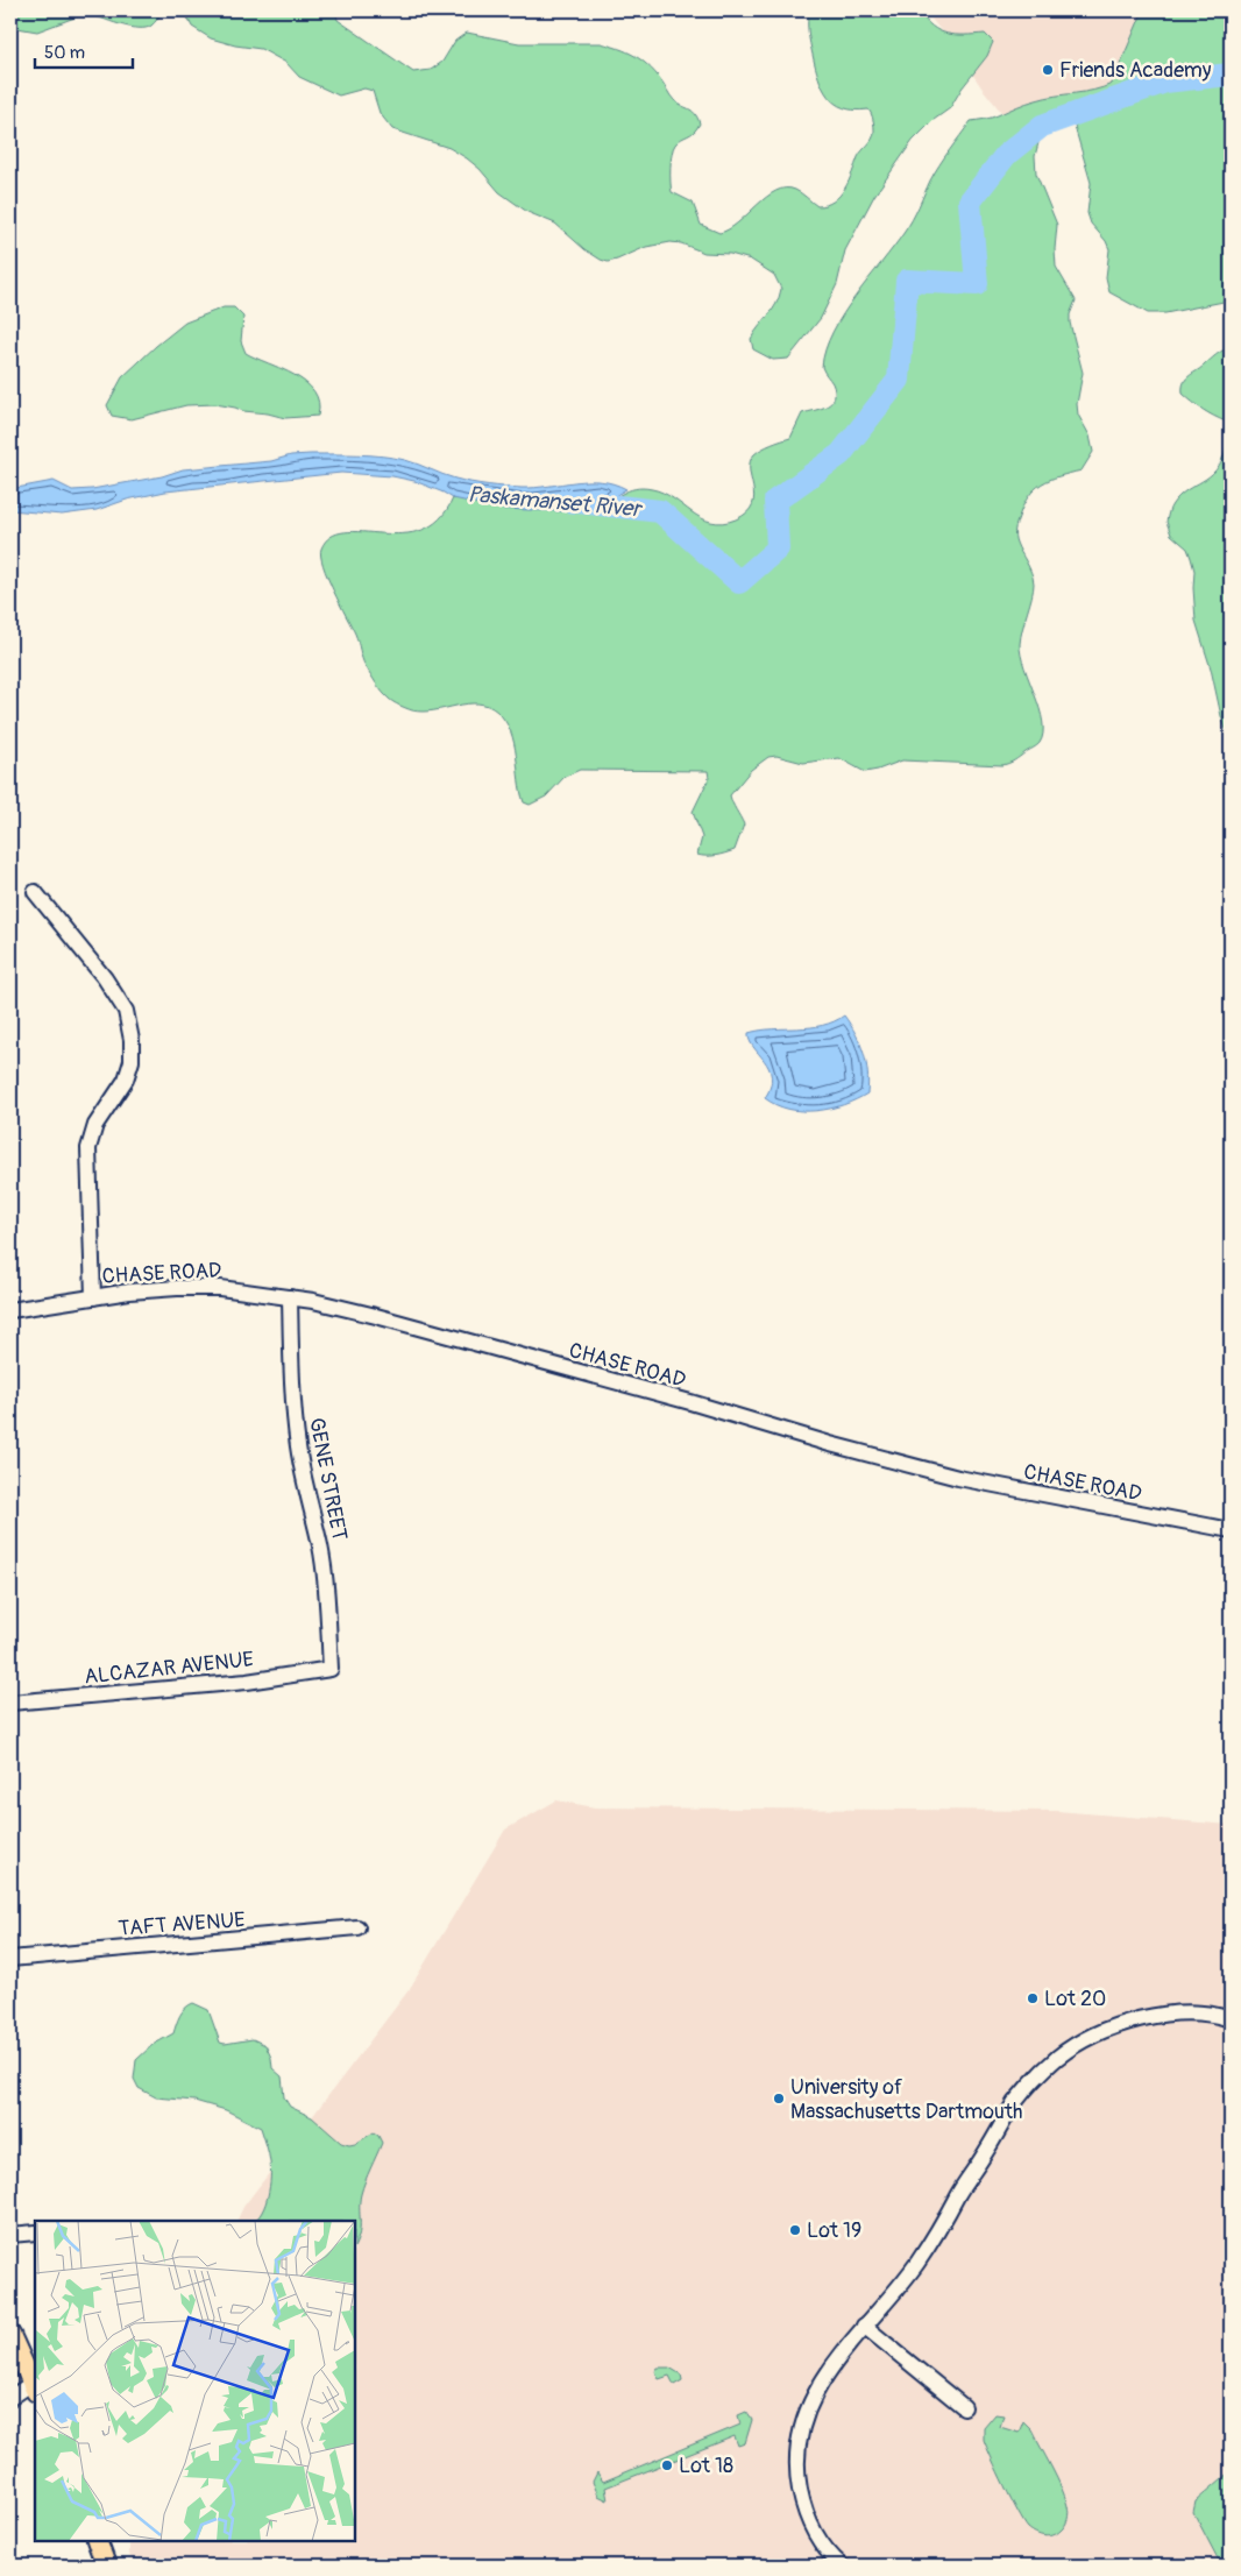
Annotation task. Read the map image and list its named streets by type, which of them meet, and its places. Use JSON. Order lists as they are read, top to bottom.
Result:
{
  "streets": {
    "street": [
      "CHASE ROAD",
      "GENE STREET",
      "ALCAZAR AVENUE",
      "TAFT AVENUE"
    ]
  },
  "crossings": [
    ["CHASE ROAD", "GENE STREET"],
    ["GENE STREET", "ALCAZAR AVENUE"]
  ],
  "water": ["Paskamanset River"],
  "places": [
    "Friends Academy",
    "Lot 20",
    "University of Massachusetts Dartmouth",
    "Lot 19",
    "Lot 18"
  ],
  "scale_bar": "50 m"
}
